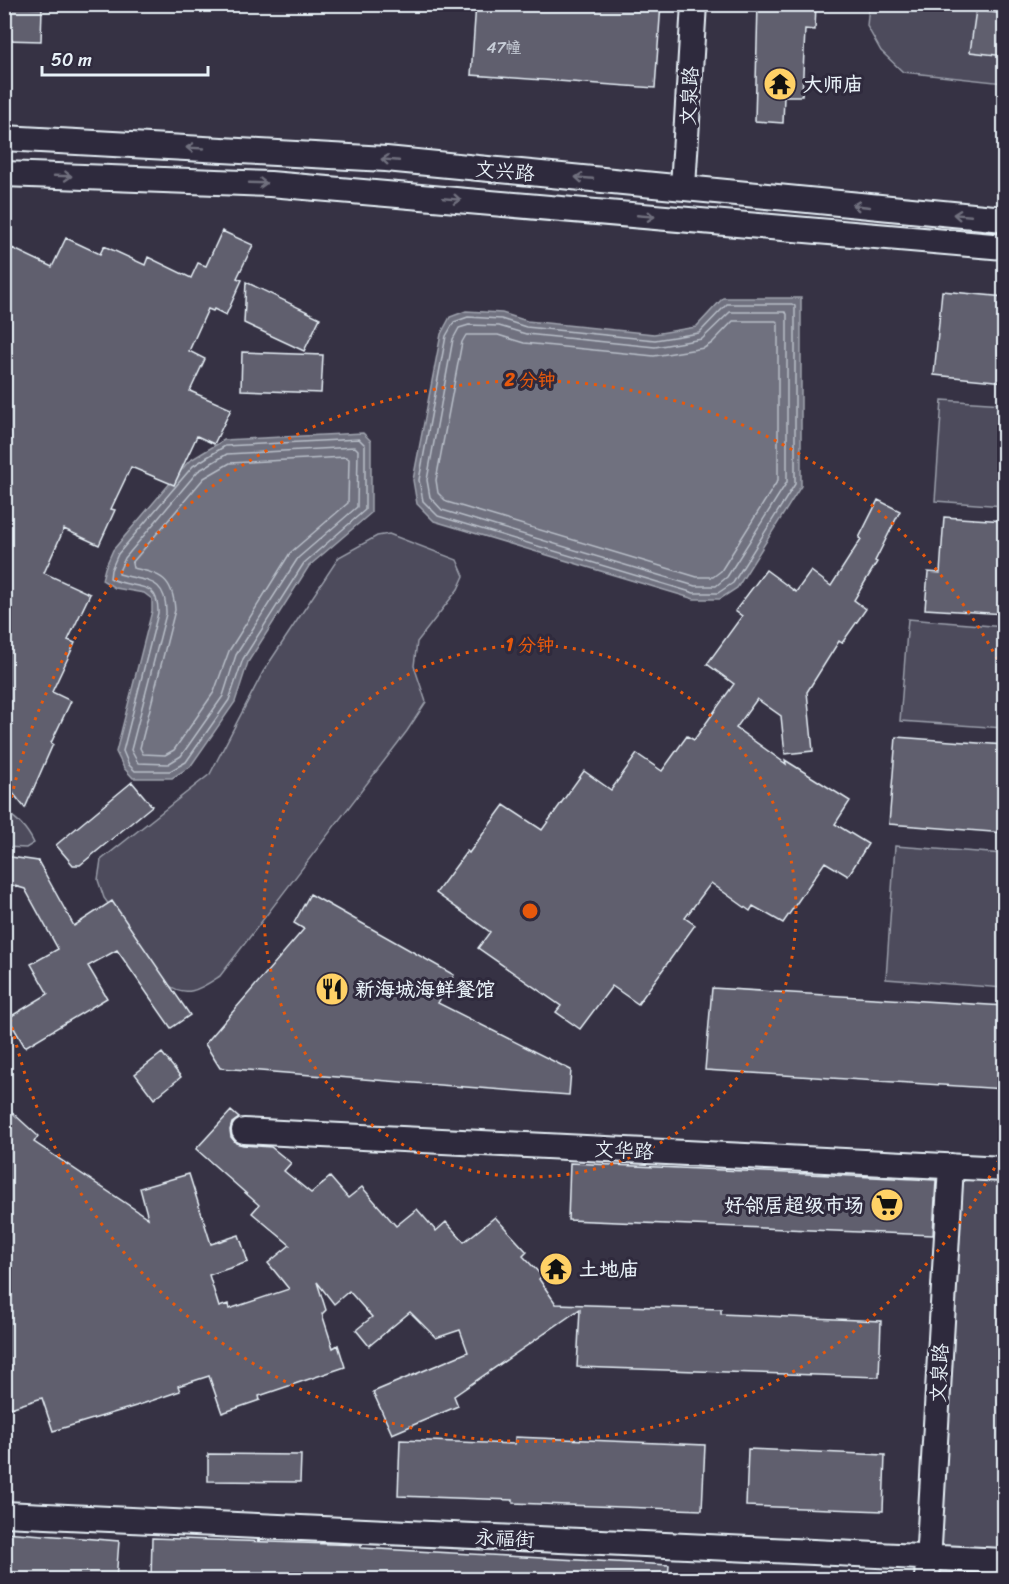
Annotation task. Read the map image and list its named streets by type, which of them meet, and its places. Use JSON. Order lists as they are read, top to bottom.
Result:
{
  "streets": {
    "street": [
      "文泉路",
      "文兴路",
      "文华路",
      "永福街"
    ]
  },
  "crossings": [
    ["文泉路", "文兴路"],
    ["文泉路", "文华路"],
    ["文泉路", "永福街"]
  ],
  "places": {
    "temple": ["大师庙", "土地庙"],
    "restaurant": ["新海城海鲜餐馆"],
    "supermarket": ["好邻居超级市场"]
  },
  "house_numbers": ["47幢"],
  "scale_bar": "50 m",
  "rings": ["2 分钟", "1 分钟"]
}
